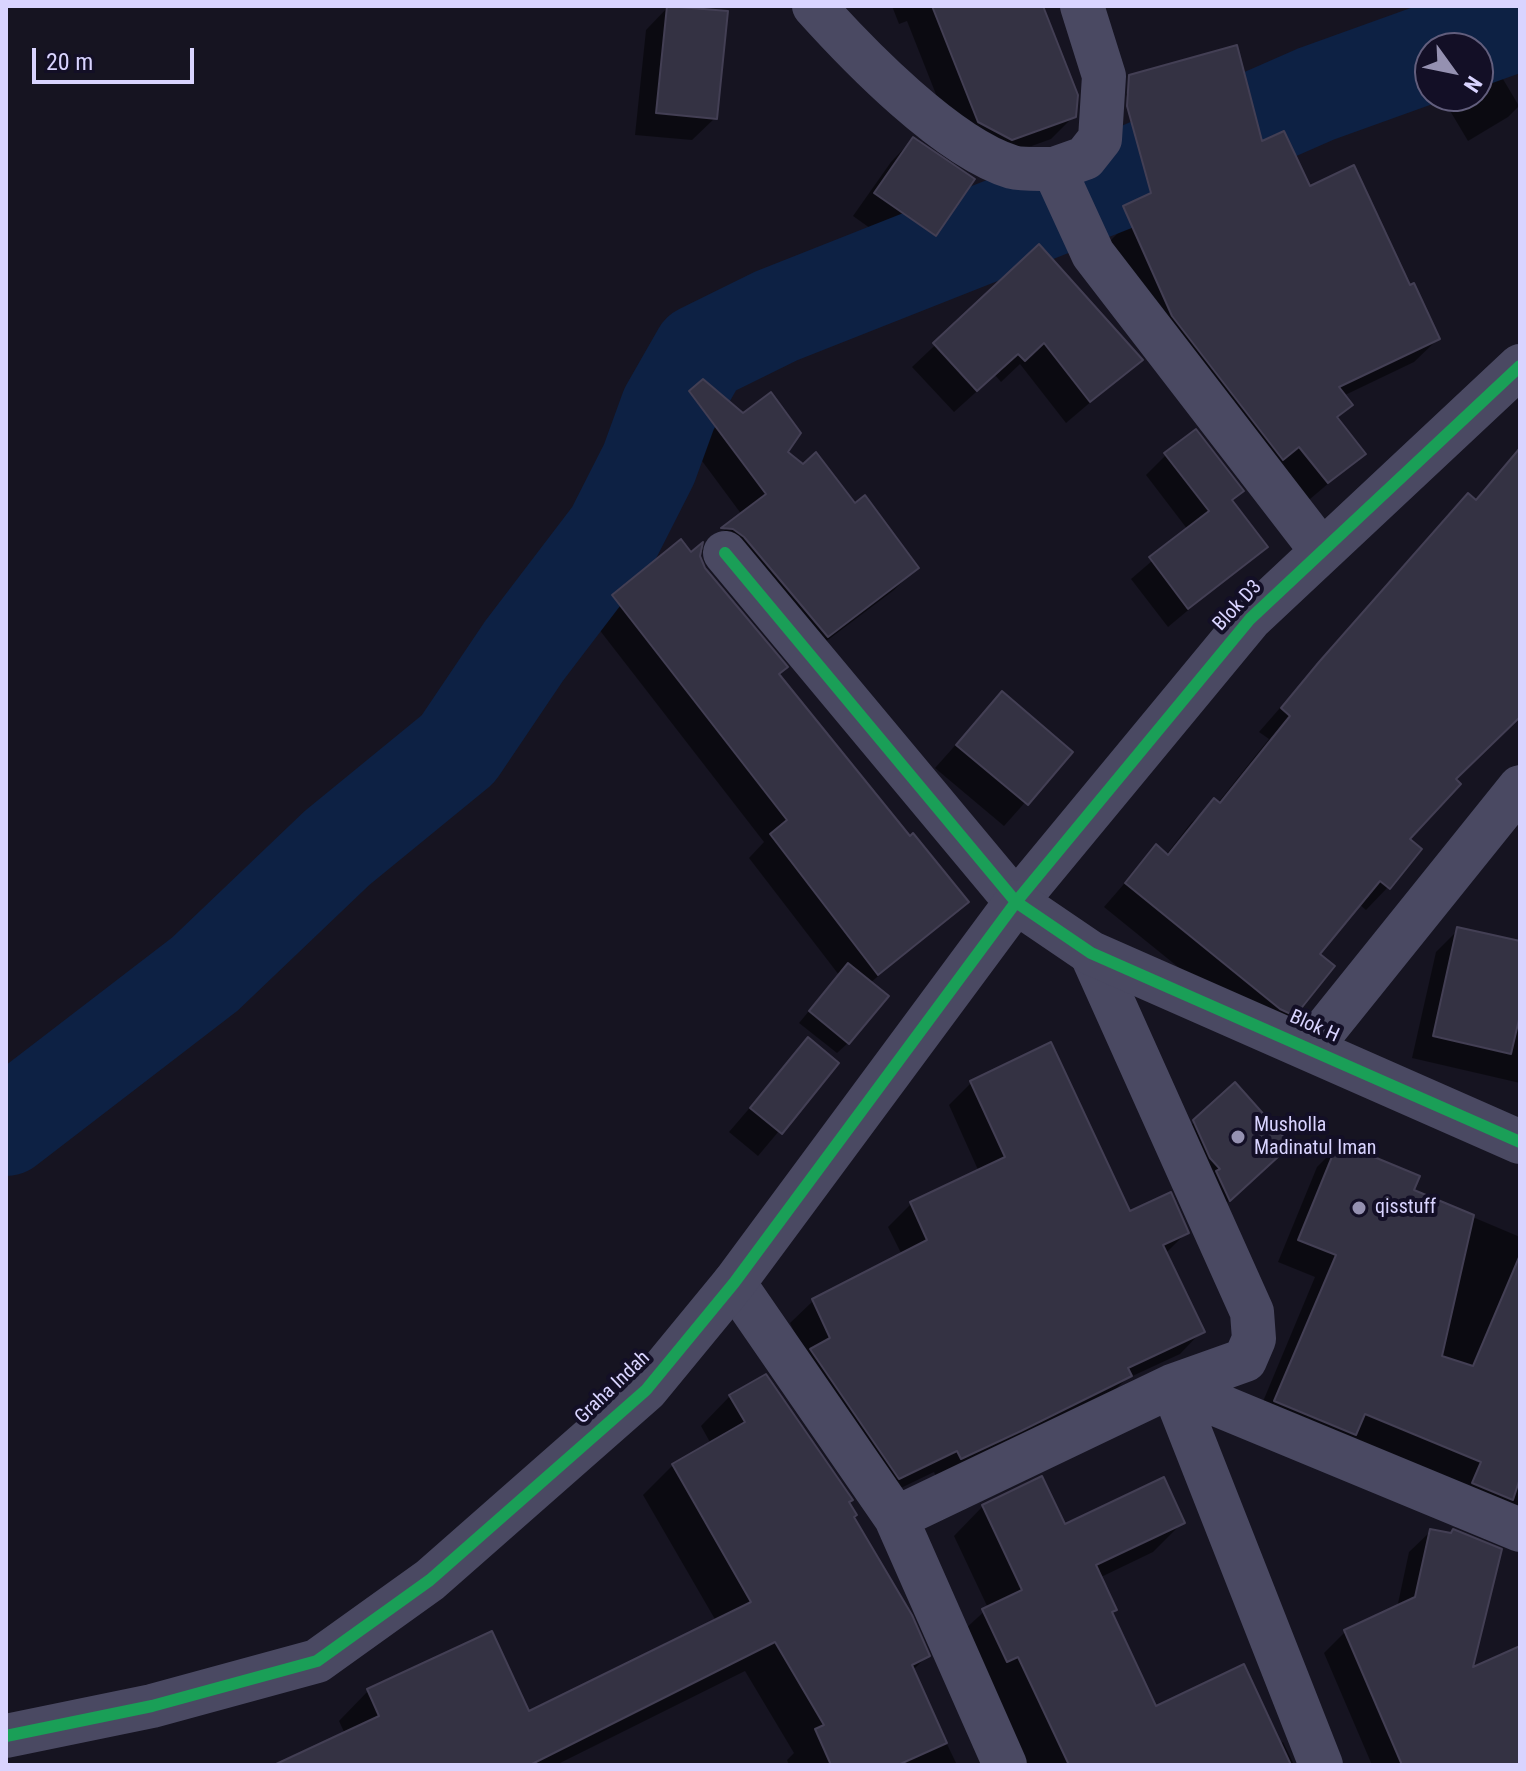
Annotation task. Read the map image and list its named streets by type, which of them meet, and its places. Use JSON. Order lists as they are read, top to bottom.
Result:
{
  "streets": {
    "street": ["Blok D3", "Blok H", "Graha Indah"]
  },
  "crossings": [
    ["Blok D3", "Graha Indah"]
  ],
  "places": ["Musholla Madinatul Iman", "qisstuff"],
  "scale_bar": "20 m",
  "north": "bottom right"
}
